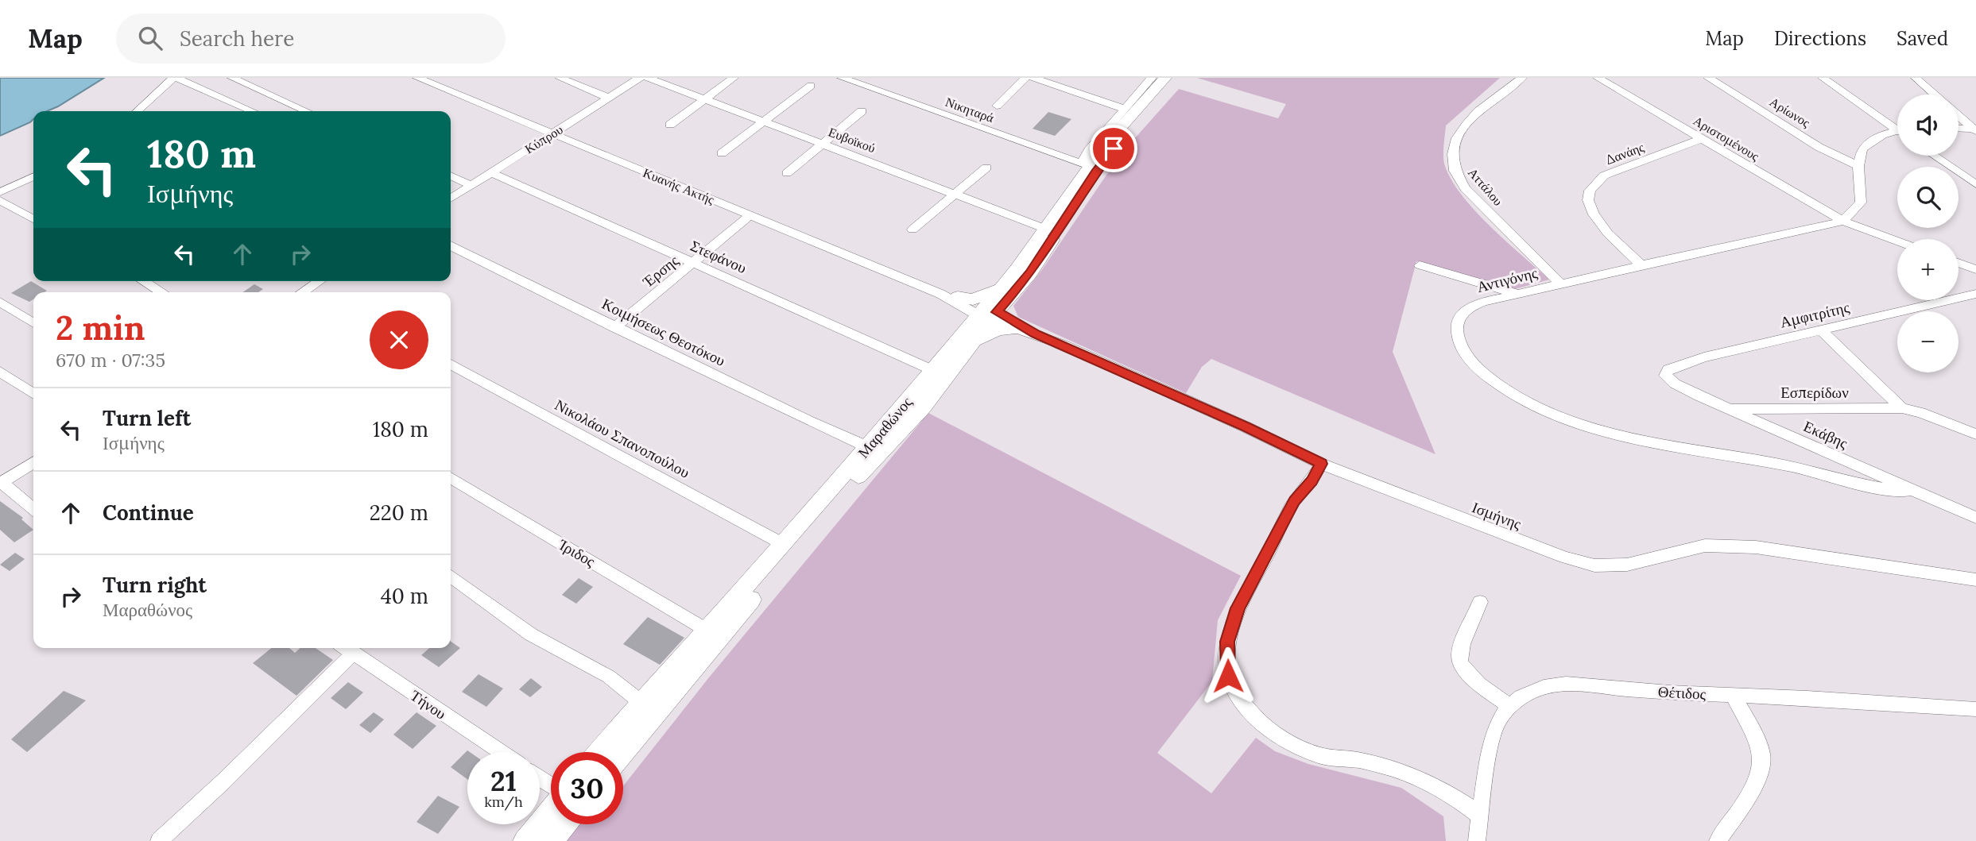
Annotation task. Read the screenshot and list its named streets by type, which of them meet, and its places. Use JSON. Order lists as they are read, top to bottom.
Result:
{
  "streets": {
    "main road": ["Μαραθώνος"],
    "street": [
      "Νικηταρά",
      "Αρίωνος",
      "Αριστομένους",
      "Κύπρου",
      "Ευβοϊκού",
      "Δανάης",
      "Κυανής Ακτής",
      "Αττάλου",
      "Στεφάνου",
      "Έρσης",
      "Αντιγόνης",
      "Αμφιτρίτης",
      "Κοιμήσεως Θεοτόκου",
      "Εσπερίδων",
      "Εκάβης",
      "Νικολάου Σπανοπούλου",
      "Ισμήνης",
      "Ίριδος",
      "Θέτιδος",
      "Τήνου"
    ]
  },
  "crossings": [
    ["Νικηταρά", "Μαραθώνος"],
    ["Αριστομένους", "Δανάης"],
    ["Αριστομένους", "Αντιγόνης"],
    ["Κύπρου", "Κυανής Ακτής"],
    ["Κύπρου", "Στεφάνου"],
    ["Ευβοϊκού", "Μαραθώνος"],
    ["Δανάης", "Αντιγόνης"],
    ["Κυανής Ακτής", "Έρσης"],
    ["Κυανής Ακτής", "Μαραθώνος"],
    ["Αττάλου", "Αντιγόνης"],
    ["Στεφάνου", "Έρσης"],
    ["Στεφάνου", "Μαραθώνος"],
    ["Έρσης", "Κοιμήσεως Θεοτόκου"],
    ["Αντιγόνης", "Εκάβης"],
    ["Αμφιτρίτης", "Εκάβης"],
    ["Κοιμήσεως Θεοτόκου", "Μαραθώνος"],
    ["Εσπερίδων", "Εκάβης"],
    ["Μαραθώνος", "Νικολάου Σπανοπούλου"],
    ["Μαραθώνος", "Ίριδος"]
  ],
  "page": {
    "header": "Map",
    "search": "Search here",
    "nav": ["Map", "Directions", "Saved"],
    "map_buttons": ["+", "−"],
    "turn": ["180 m", "Ισμήνης"],
    "heading": ["2 min", "670 m · 07:35"],
    "list": [
      {
        "name": "Turn left",
        "note": "Ισμήνης",
        "value": "180 m"
      },
      {
        "name": "Continue",
        "value": "220 m"
      },
      {
        "name": "Turn right",
        "note": "Μαραθώνος",
        "value": "40 m"
      }
    ],
    "speed": "21 km/h",
    "limit": "30"
  }
}
